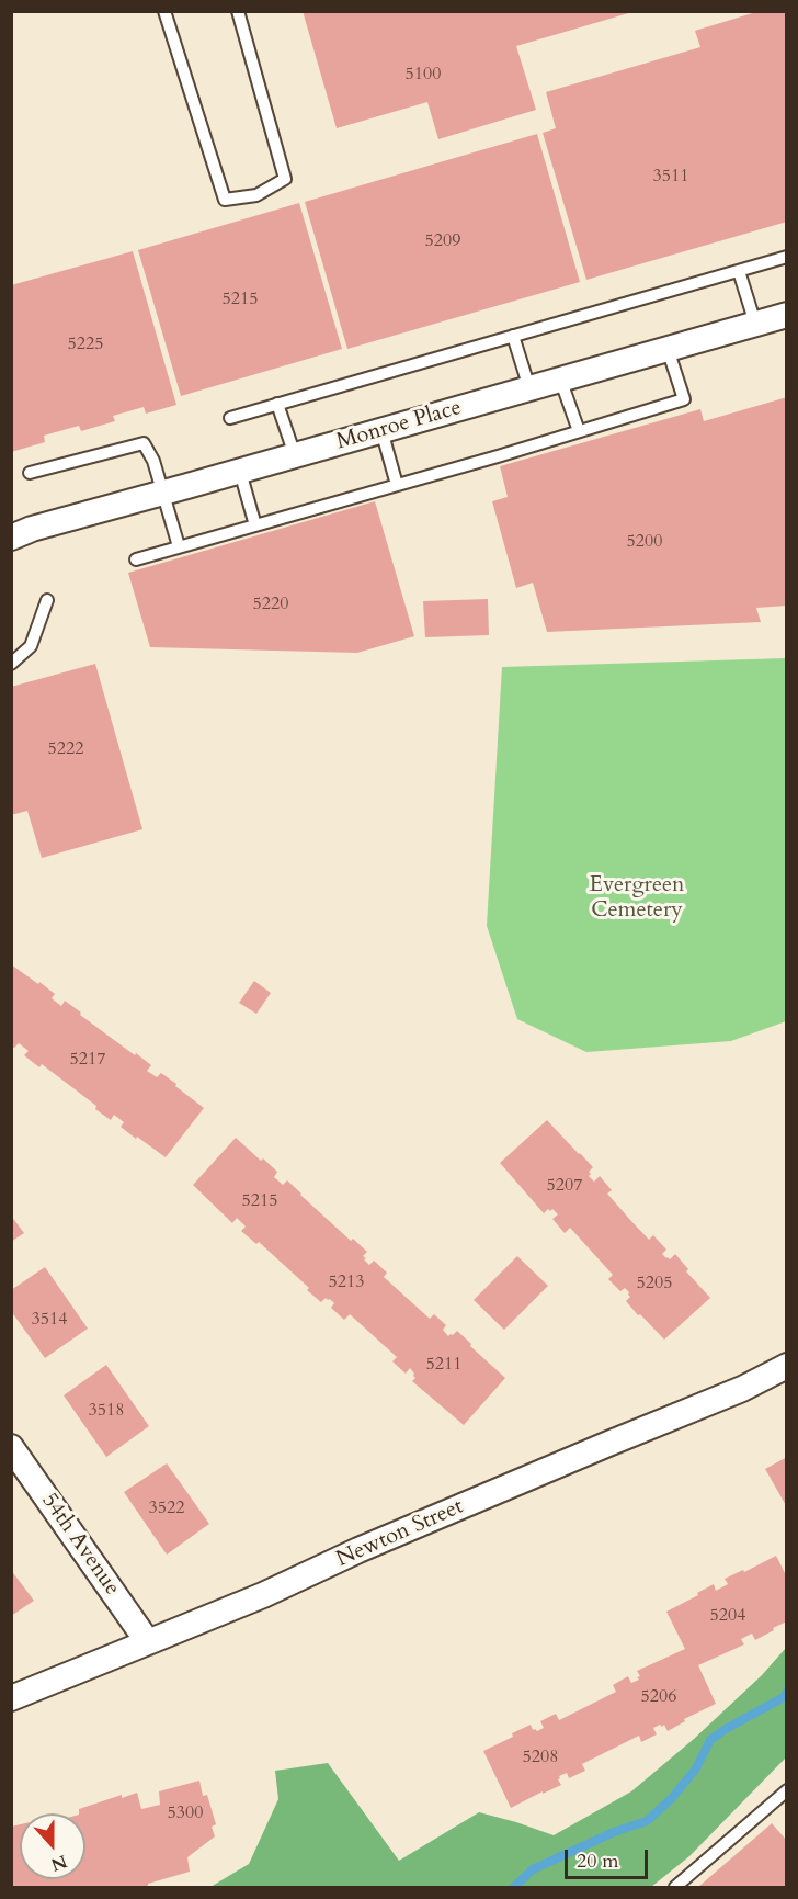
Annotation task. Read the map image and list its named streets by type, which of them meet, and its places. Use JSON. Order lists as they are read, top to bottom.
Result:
{
  "streets": {
    "street": ["Monroe Place", "Newton Street", "54th Avenue"]
  },
  "crossings": [
    ["Newton Street", "54th Avenue"]
  ],
  "parks": ["Evergreen Cemetery"],
  "house_numbers": [
    "5100",
    "3511",
    "5209",
    "5215",
    "5225",
    "5200",
    "5220",
    "5222",
    "5217",
    "5207",
    "5215",
    "5213",
    "5205",
    "3514",
    "5211",
    "3518",
    "3522",
    "5204",
    "5206",
    "5208",
    "5300"
  ],
  "scale_bar": "20 m",
  "north": "bottom"
}
